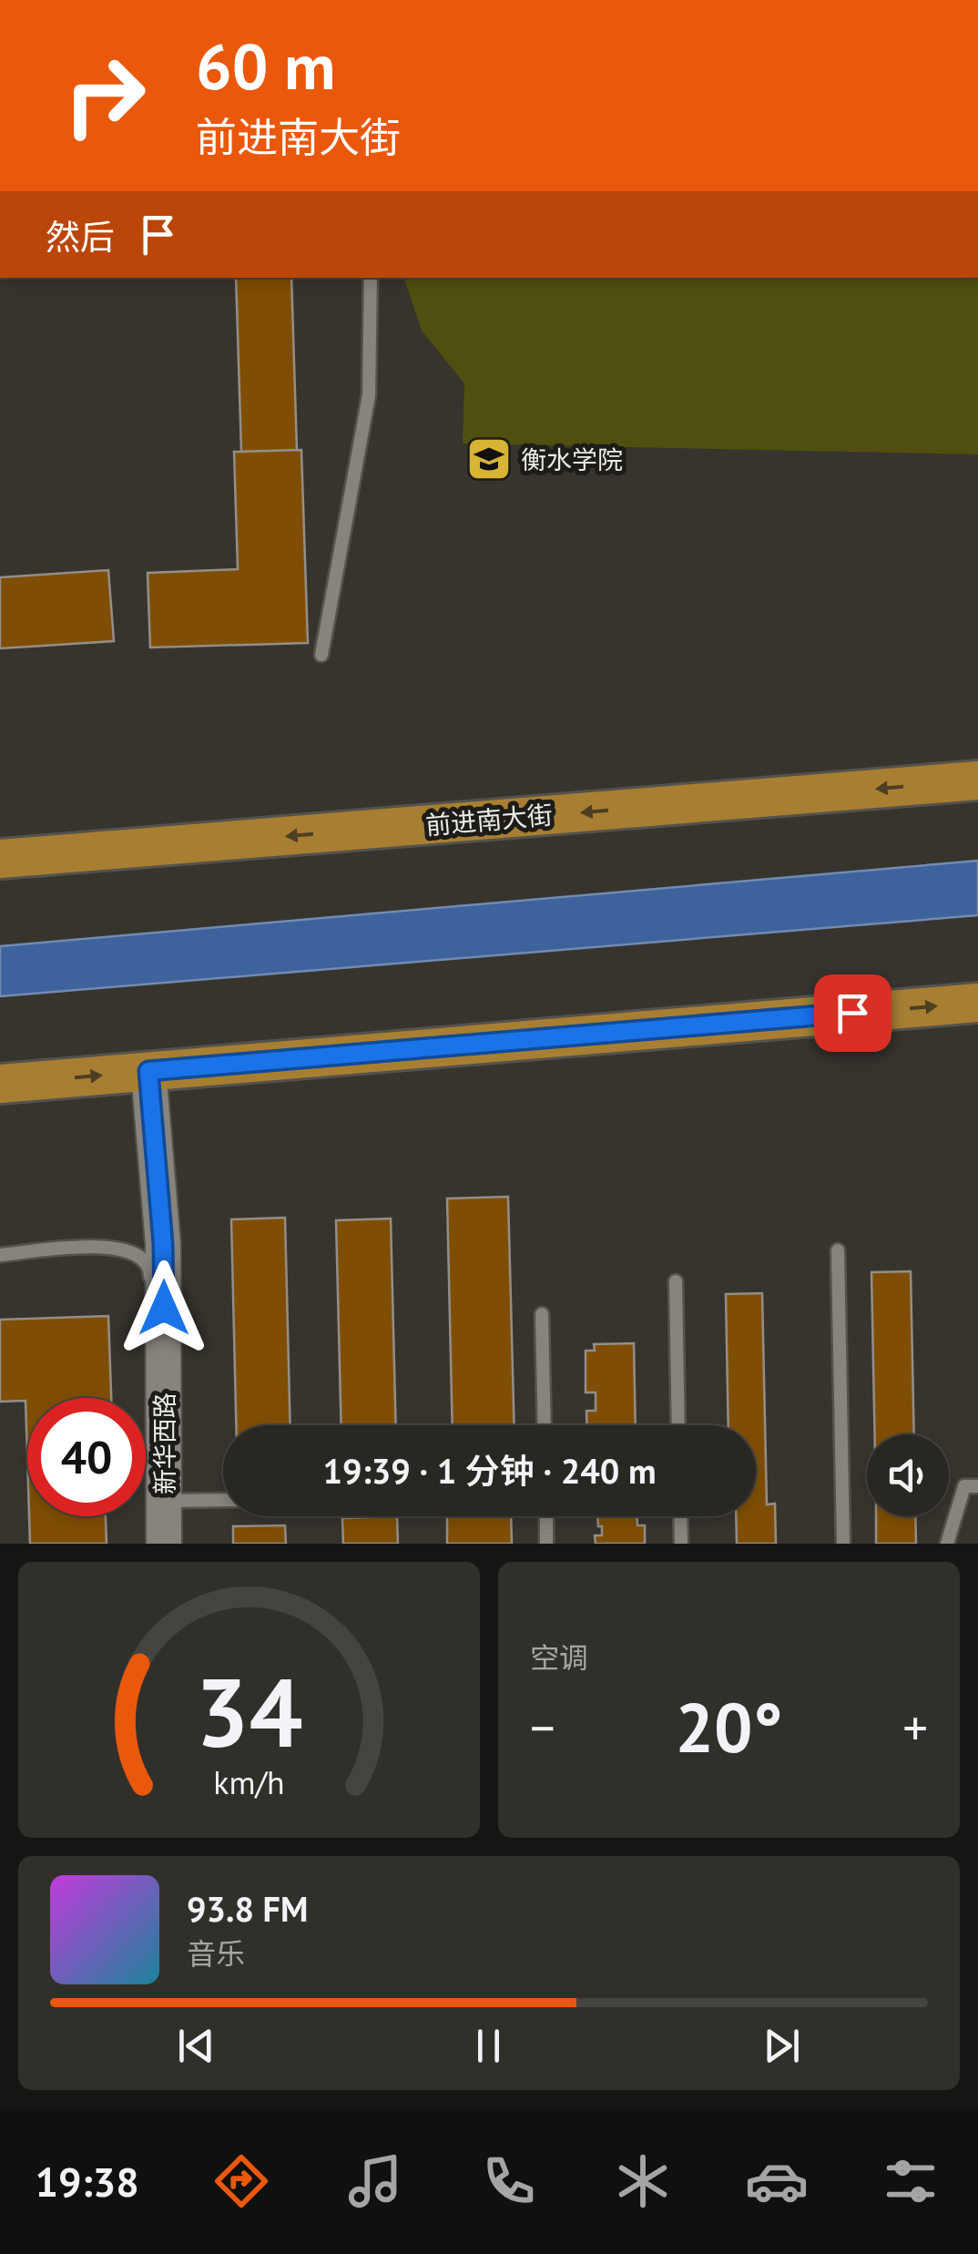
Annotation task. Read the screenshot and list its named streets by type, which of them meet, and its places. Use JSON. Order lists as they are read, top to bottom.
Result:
{
  "streets": {
    "main road": ["前进南大街"],
    "street": ["新华西路"]
  },
  "places": {
    "school or university": ["衡水学院"]
  },
  "page": {
    "turn": ["60 m", "前进南大街"],
    "then": "然后",
    "limit": "40",
    "trip": "19:39 · 1 分钟 · 240 m",
    "tile": "空调",
    "heat": ["−", "20°", "+"],
    "song": ["93.8 FM", "音乐"],
    "tabs": "19:38",
    "gauge": ["34", "km/h"]
  }
}
